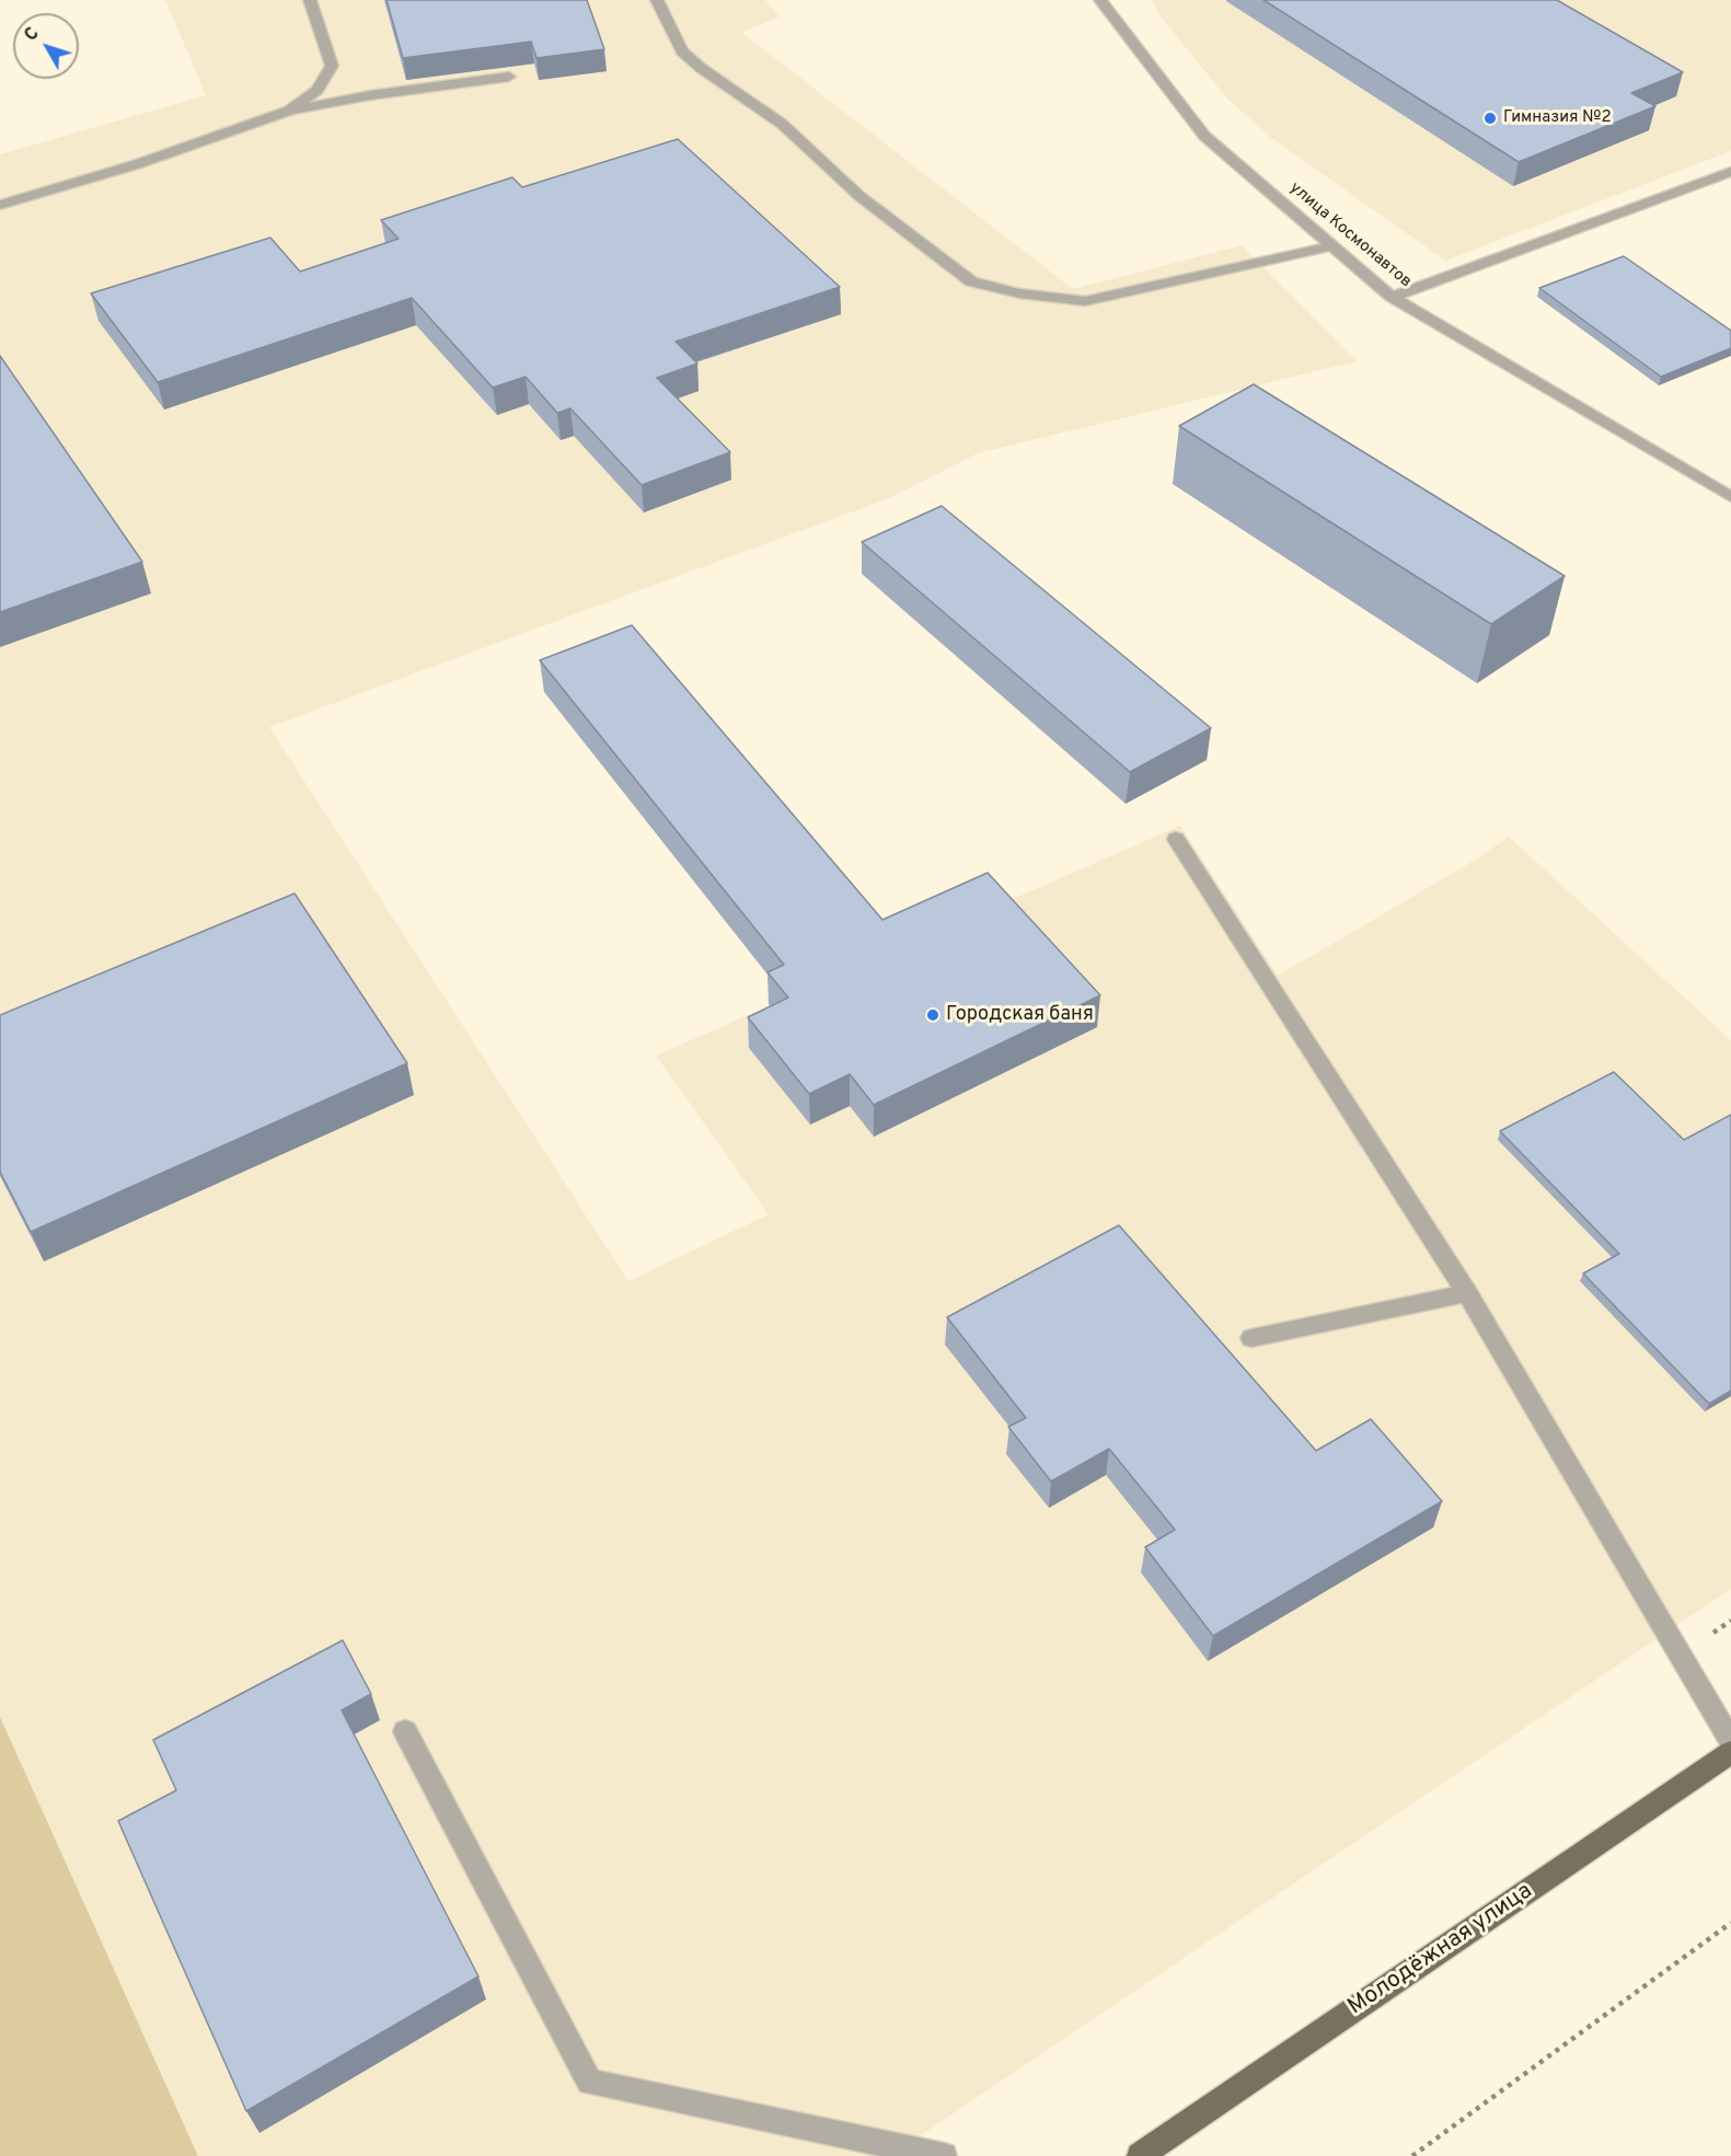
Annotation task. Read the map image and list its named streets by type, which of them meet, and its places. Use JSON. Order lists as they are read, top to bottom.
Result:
{
  "streets": {
    "main road": ["Молодёжная улица"],
    "street": ["улица Космонавтов"]
  },
  "places": ["Гимназия №2", "Городская баня"],
  "north": "top left"
}
